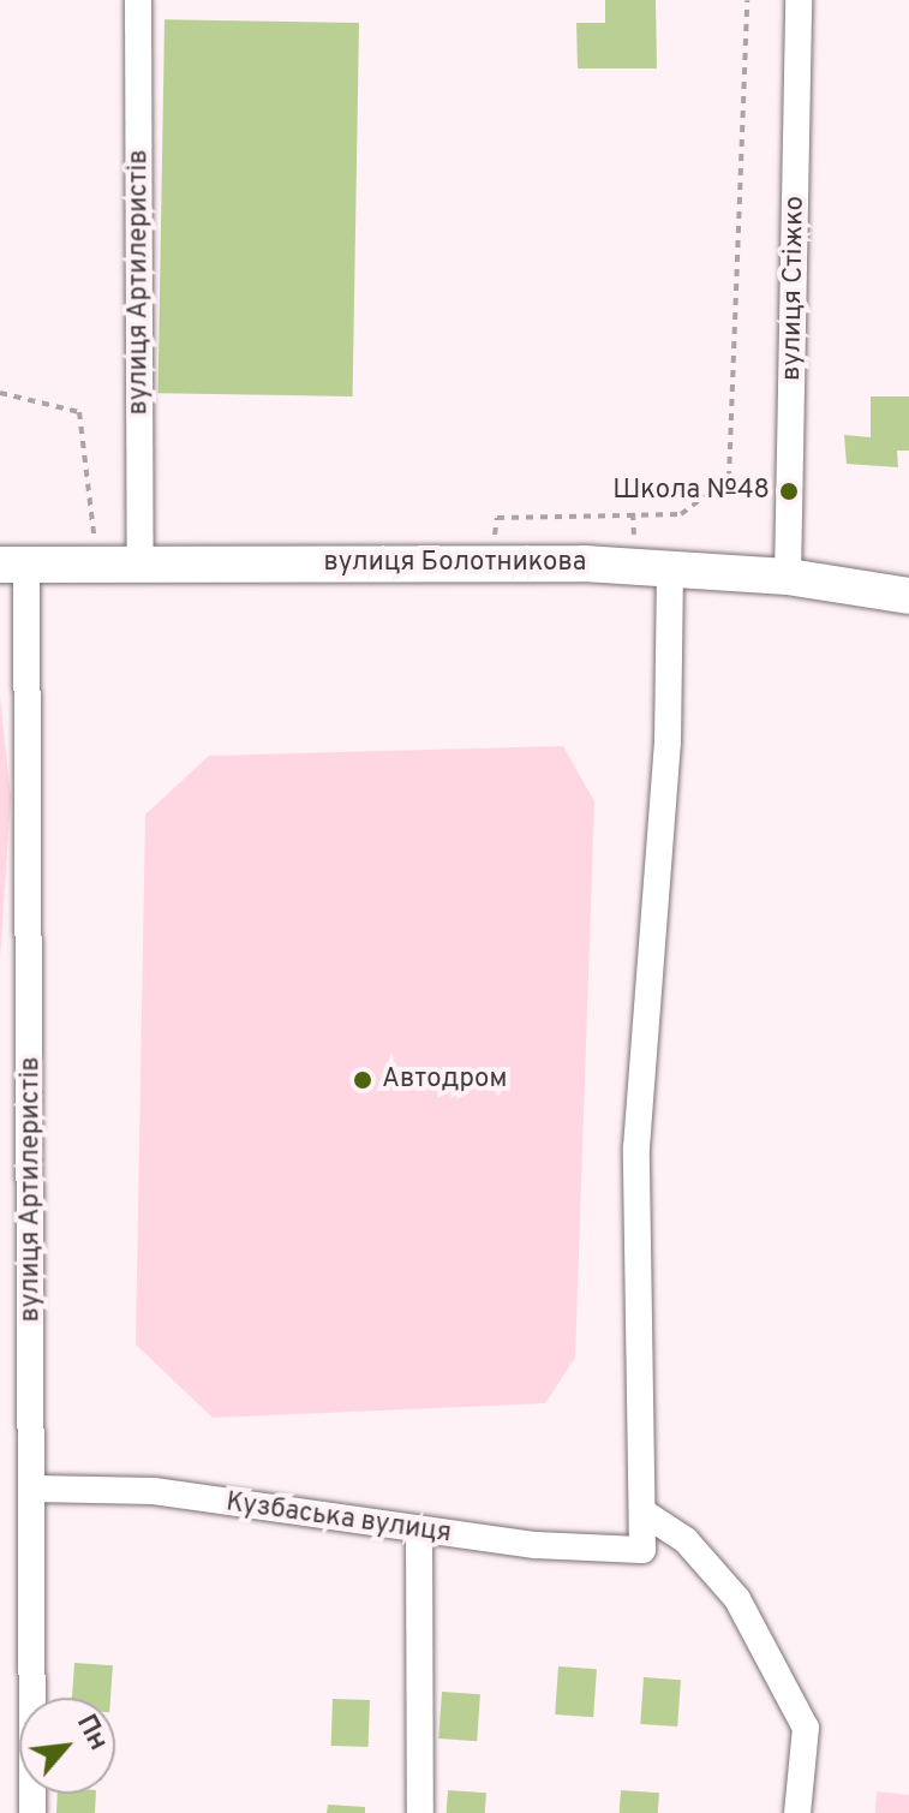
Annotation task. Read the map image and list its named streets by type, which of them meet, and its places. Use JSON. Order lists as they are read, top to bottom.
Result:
{
  "streets": {
    "main road": ["вулиця Болотникова"],
    "street": ["вулиця Артилеристів", "вулиця Стіжко", "Кузбаська вулиця"]
  },
  "crossings": [
    ["вулиця Артилеристів", "вулиця Болотникова"],
    ["вулиця Артилеристів", "Кузбаська вулиця"],
    ["вулиця Стіжко", "вулиця Болотникова"]
  ],
  "places": ["Школа №48", "Автодром"],
  "north": "top right"
}
